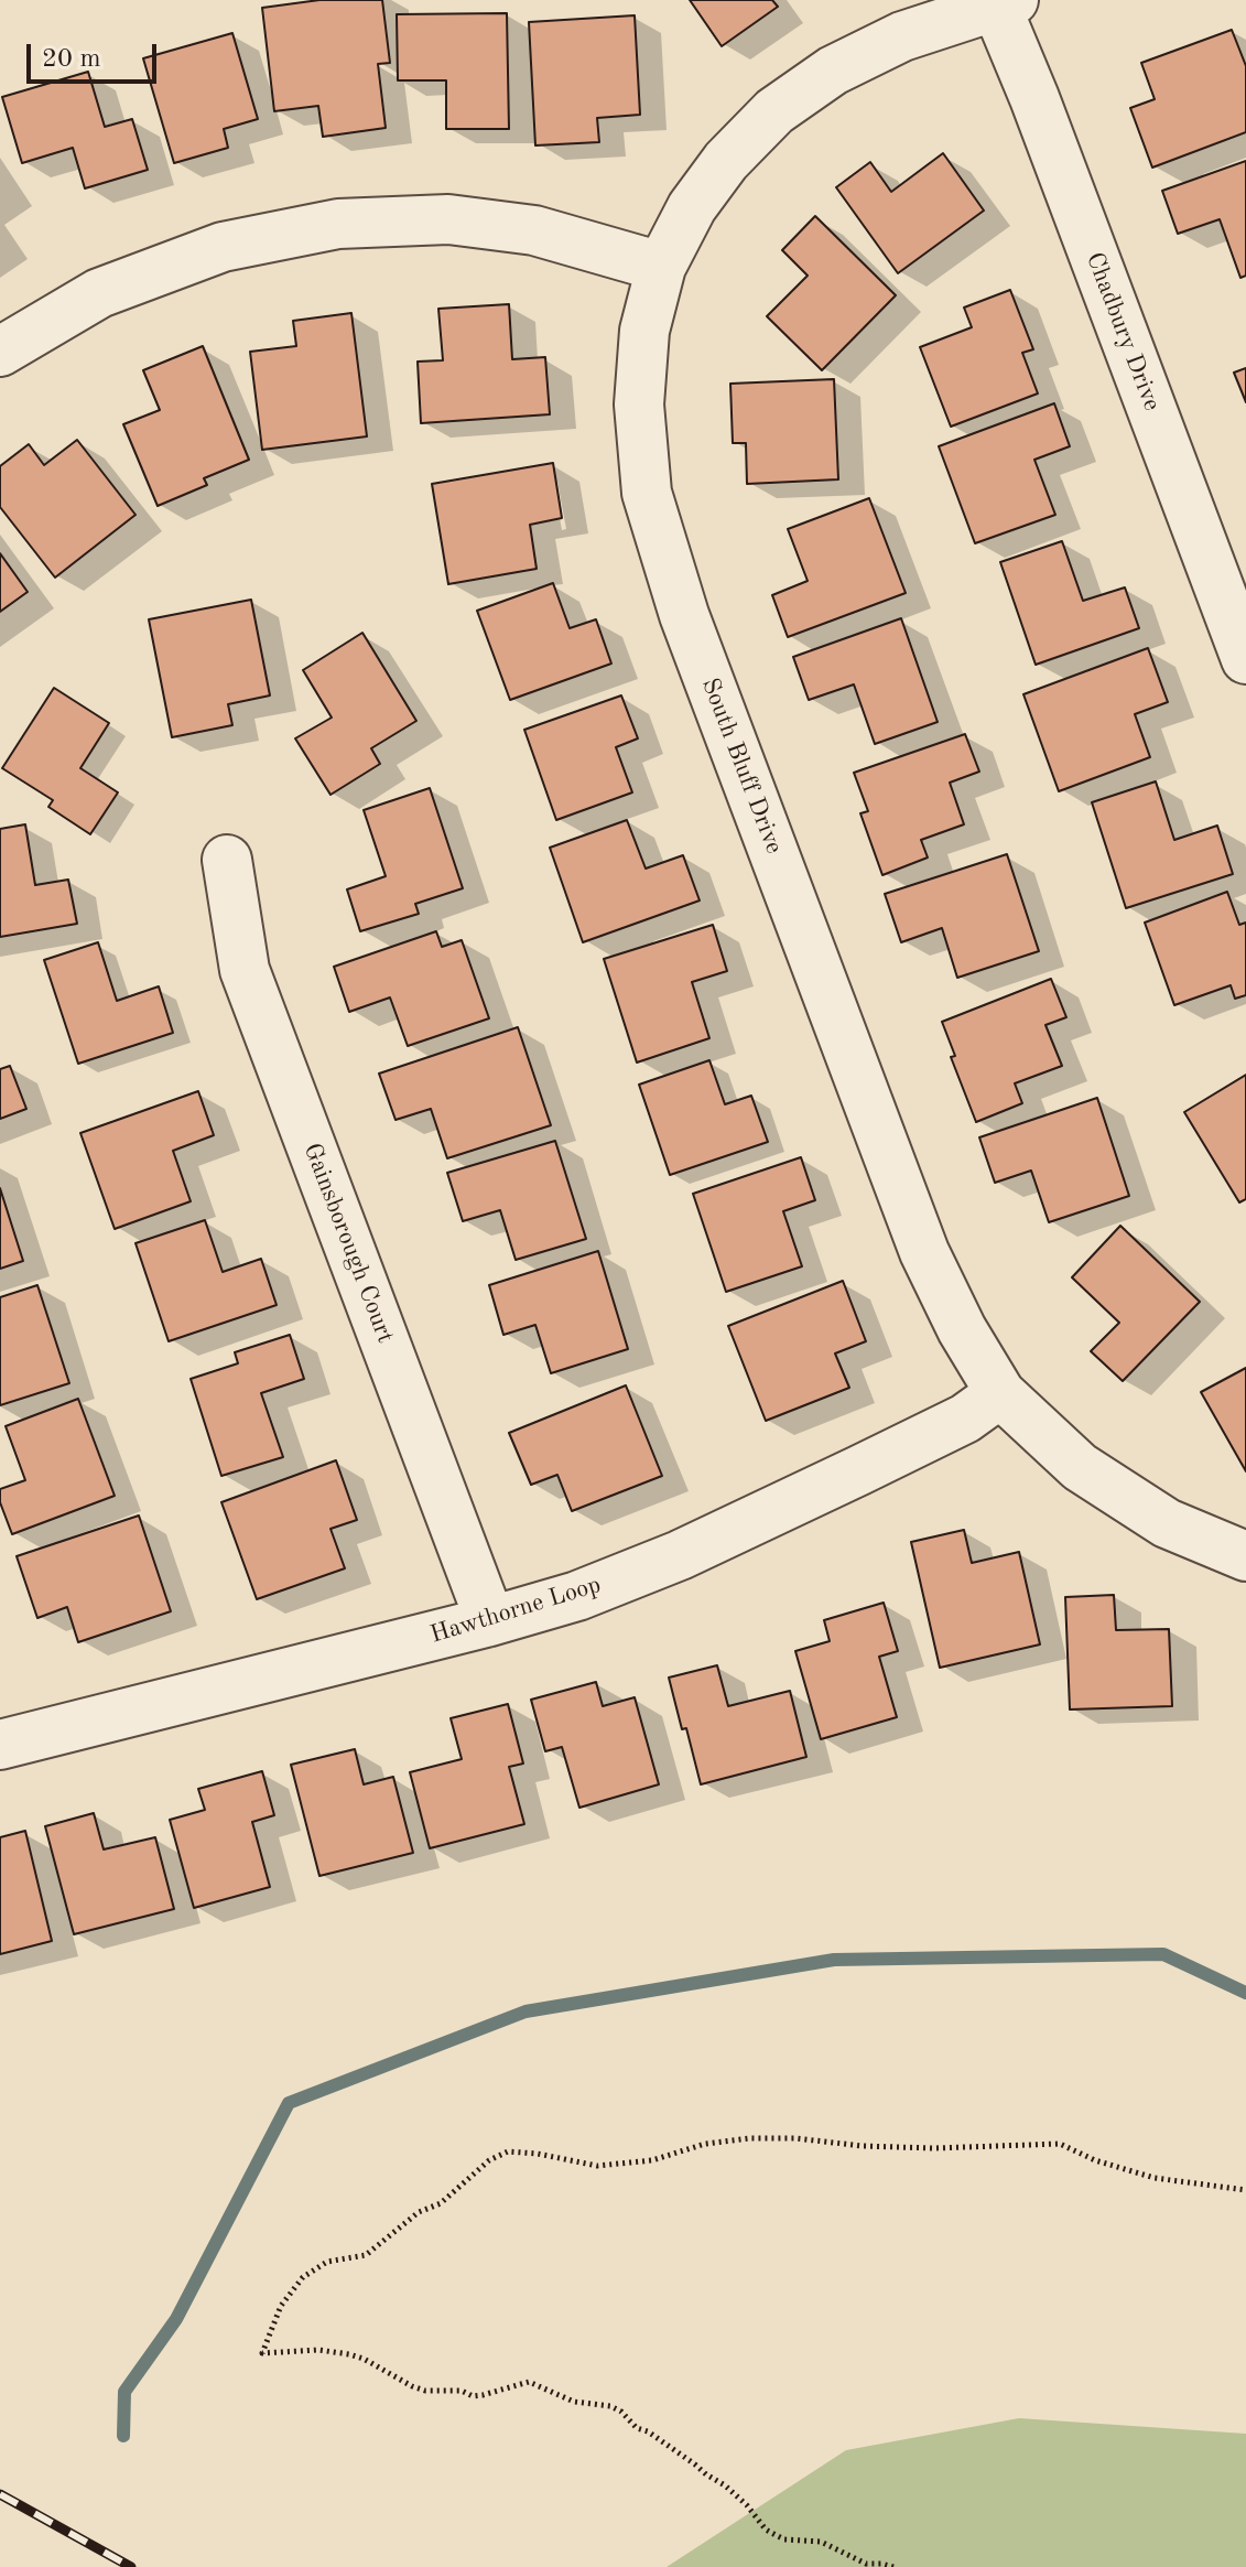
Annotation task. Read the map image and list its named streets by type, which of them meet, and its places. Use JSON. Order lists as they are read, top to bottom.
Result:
{
  "streets": {
    "street": [
      "Chadbury Drive",
      "South Bluff Drive",
      "Gainsborough Court",
      "Hawthorne Loop"
    ]
  },
  "crossings": [
    ["Chadbury Drive", "South Bluff Drive"],
    ["South Bluff Drive", "Hawthorne Loop"],
    ["Gainsborough Court", "Hawthorne Loop"]
  ],
  "scale_bar": "20 m"
}
